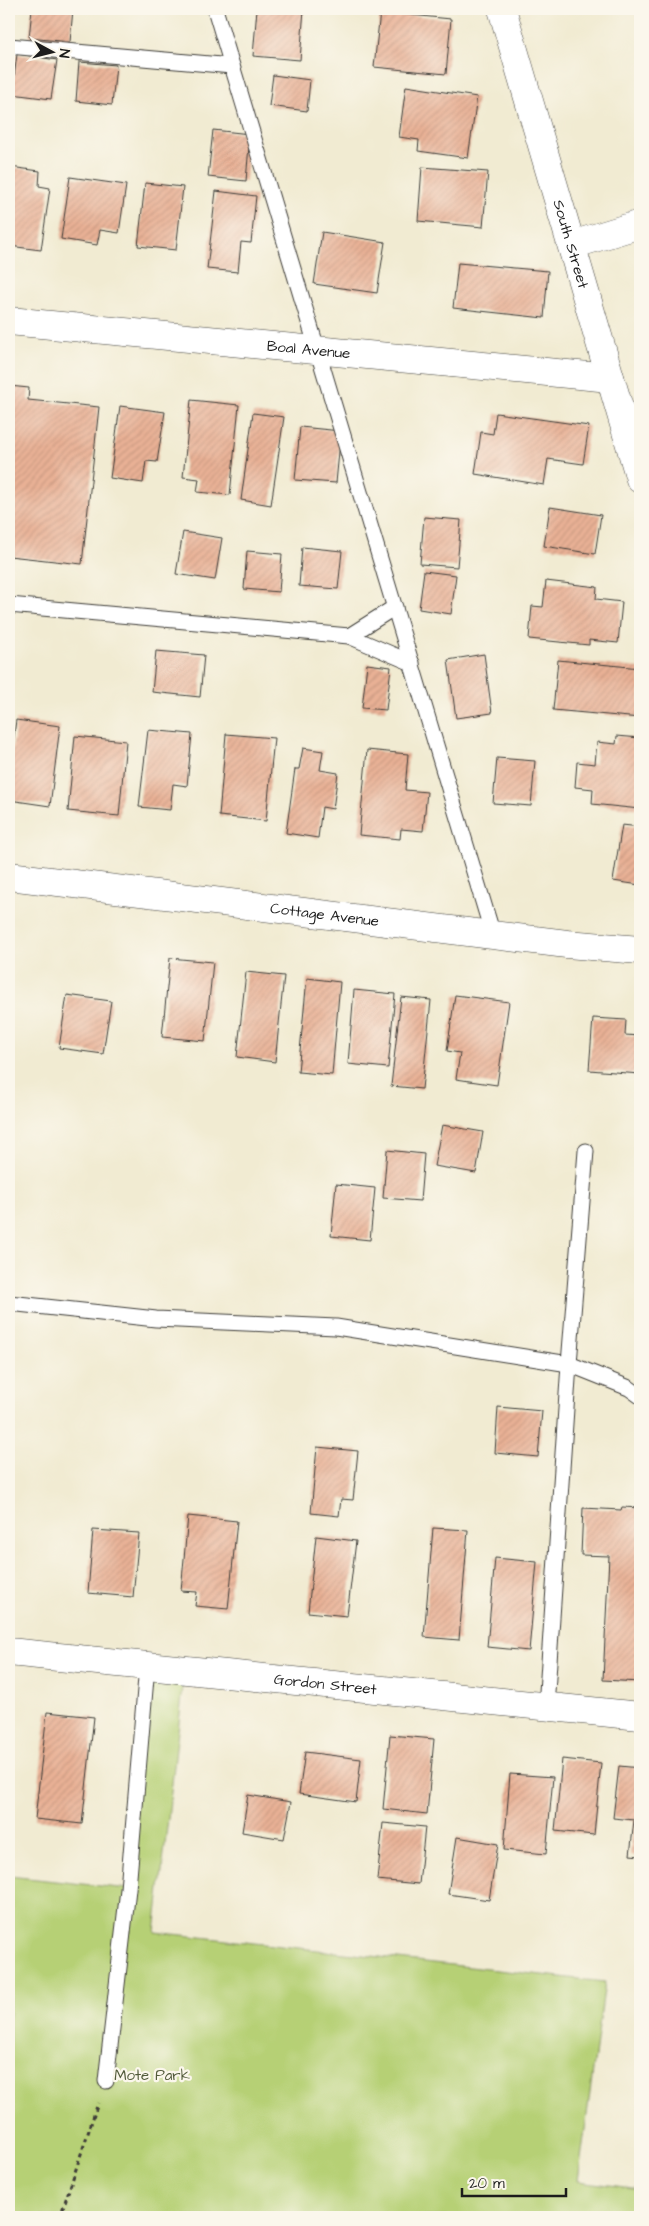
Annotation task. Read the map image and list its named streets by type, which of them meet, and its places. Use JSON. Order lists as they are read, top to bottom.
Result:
{
  "streets": {
    "street": [
      "South Street",
      "Boal Avenue",
      "Cottage Avenue",
      "Gordon Street"
    ]
  },
  "crossings": [
    ["South Street", "Boal Avenue"]
  ],
  "parks": ["Mote Park"],
  "scale_bar": "20 m",
  "north": "right"
}
